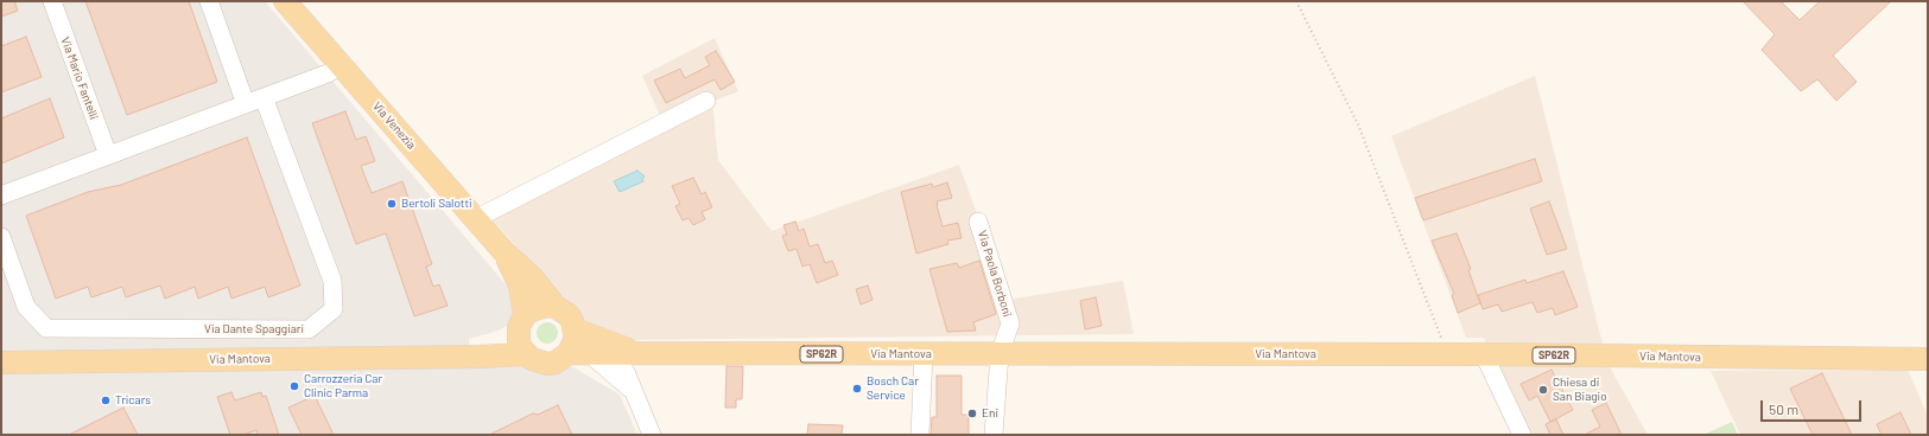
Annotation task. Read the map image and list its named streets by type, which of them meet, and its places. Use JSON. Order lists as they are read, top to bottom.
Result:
{
  "streets": {
    "main road": ["Via Venezia", "SP62R", "Via Mantova"],
    "street": ["Via Mario Fantelli", "Via Paola Borboni", "Via Dante Spaggiari"]
  },
  "crossings": [
    ["Via Venezia", "Via Mantova"],
    ["Via Paola Borboni", "Via Mantova"]
  ],
  "places": [
    "Bertoli Salotti",
    "Carrozzeria Car Clinic Parma",
    "Bosch Car Service",
    "Chiesa di San Biagio",
    "Tricars",
    "Eni"
  ],
  "scale_bar": "50 m"
}
